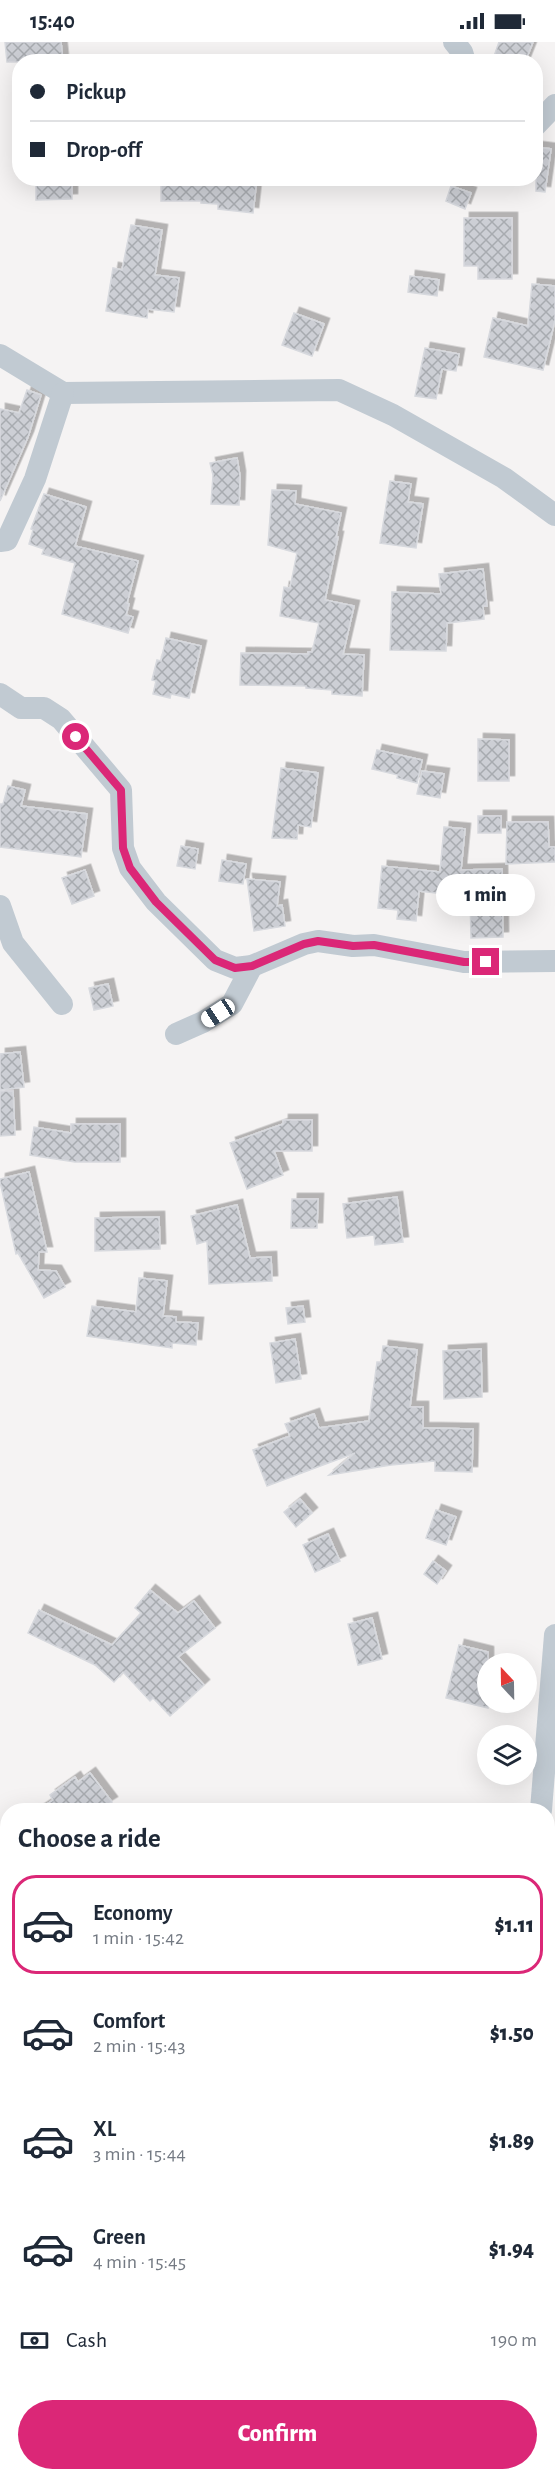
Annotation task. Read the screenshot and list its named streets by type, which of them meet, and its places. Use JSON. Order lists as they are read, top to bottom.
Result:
{
  "north": "top",
  "page": {
    "status": "15:40",
    "banner": ["Pickup", "Drop-off"],
    "bubble": "1 min",
    "heading": "Choose a ride",
    "list": [
      {
        "name": "Economy",
        "note": "1 min · 15:42",
        "value": "$1.11"
      },
      {
        "name": "Comfort",
        "note": "2 min · 15:43",
        "value": "$1.50"
      },
      {
        "name": "XL",
        "note": "3 min · 15:44",
        "value": "$1.89"
      },
      {
        "name": "Green",
        "note": "4 min · 15:45",
        "value": "$1.94"
      }
    ],
    "pay": ["Cash", "190 m"],
    "buttons": "Confirm"
  }
}
